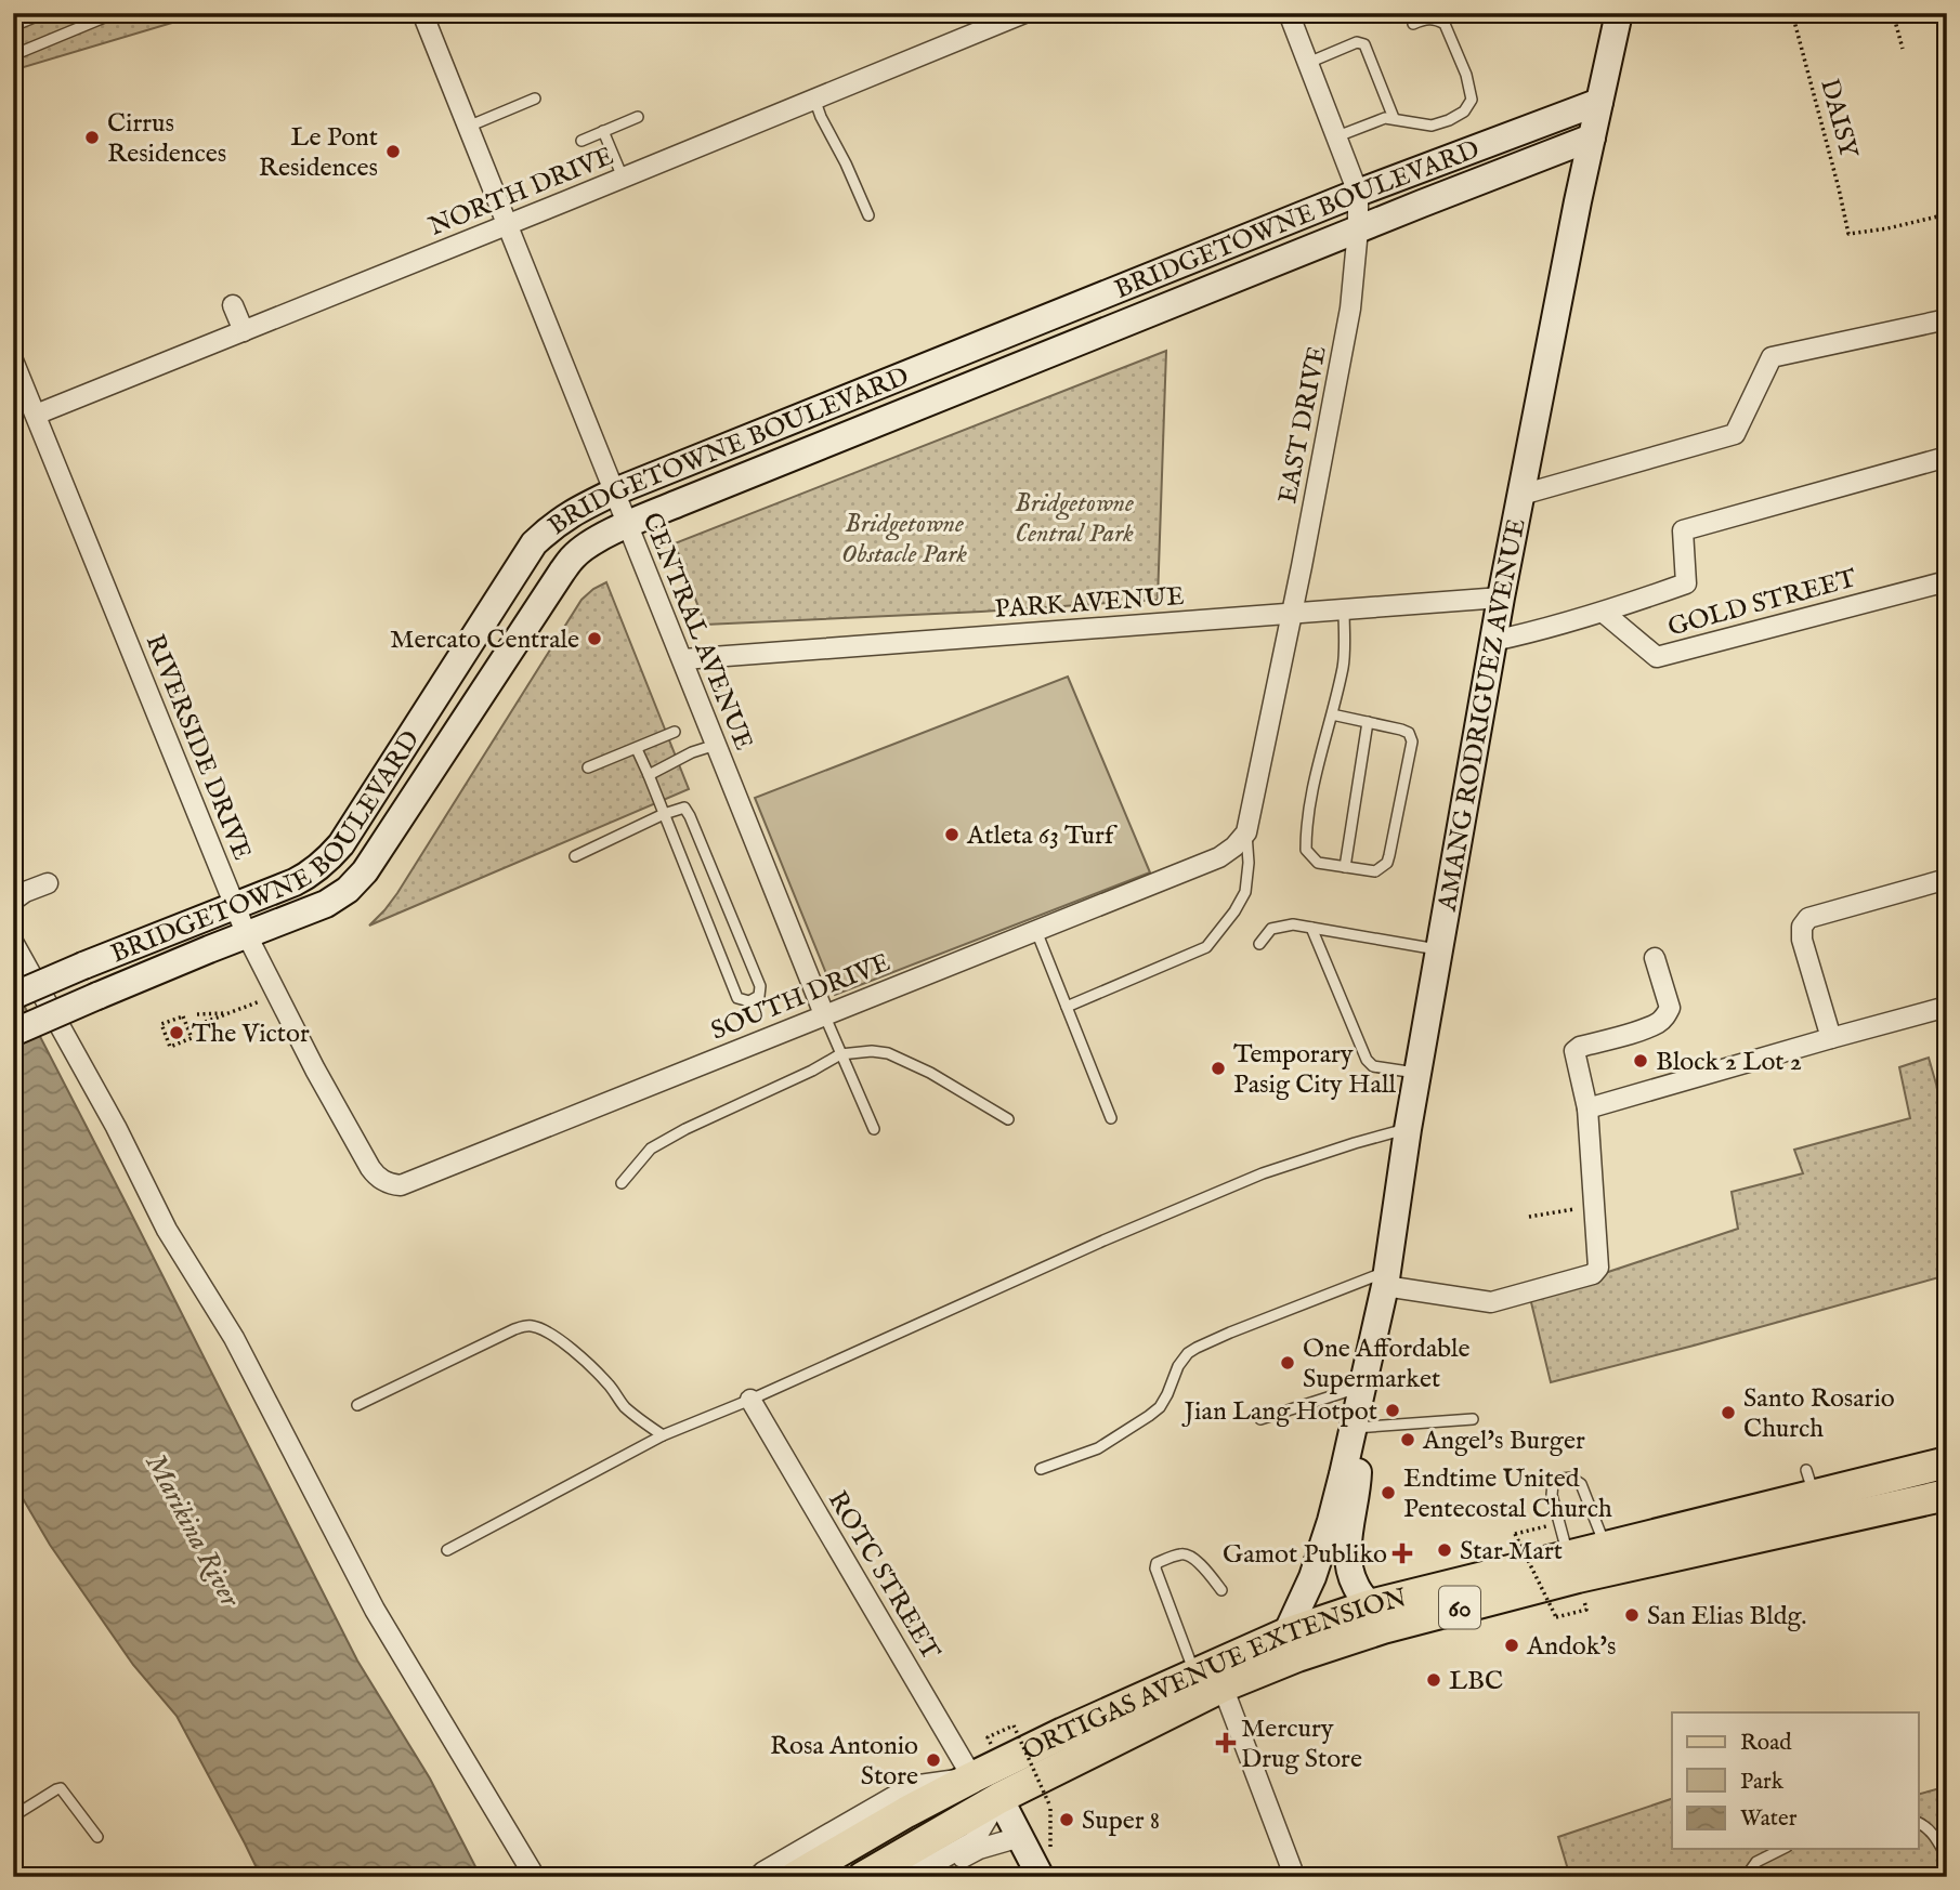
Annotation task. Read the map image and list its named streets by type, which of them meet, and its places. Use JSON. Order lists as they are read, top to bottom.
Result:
{
  "streets": {
    "main road": ["60", "ORTIGAS AVENUE EXTENSION"],
    "street": [
      "NORTH DRIVE",
      "BRIDGETOWNE BOULEVARD",
      "EAST DRIVE",
      "PARK AVENUE",
      "GOLD STREET",
      "CENTRAL AVENUE",
      "AMANG RODRIGUEZ AVENUE",
      "RIVERSIDE DRIVE",
      "SOUTH DRIVE",
      "ROTC STREET"
    ],
    "path": ["DAISY"]
  },
  "crossings": [
    ["NORTH DRIVE", "CENTRAL AVENUE"],
    ["NORTH DRIVE", "RIVERSIDE DRIVE"],
    ["BRIDGETOWNE BOULEVARD", "EAST DRIVE"],
    ["BRIDGETOWNE BOULEVARD", "CENTRAL AVENUE"],
    ["BRIDGETOWNE BOULEVARD", "AMANG RODRIGUEZ AVENUE"],
    ["BRIDGETOWNE BOULEVARD", "RIVERSIDE DRIVE"],
    ["EAST DRIVE", "PARK AVENUE"],
    ["EAST DRIVE", "SOUTH DRIVE"],
    ["PARK AVENUE", "CENTRAL AVENUE"],
    ["PARK AVENUE", "AMANG RODRIGUEZ AVENUE"],
    ["CENTRAL AVENUE", "SOUTH DRIVE"],
    ["AMANG RODRIGUEZ AVENUE", "ORTIGAS AVENUE EXTENSION"],
    ["RIVERSIDE DRIVE", "SOUTH DRIVE"],
    ["ROTC STREET", "60"],
    ["ROTC STREET", "ORTIGAS AVENUE EXTENSION"],
    ["60", "ORTIGAS AVENUE EXTENSION"]
  ],
  "water": ["Marikina River"],
  "parks": ["Bridgetowne Central Park", "Bridgetowne Obstacle Park"],
  "places": {
    "other": [
      "Cirrus Residences",
      "Le Pont Residences",
      "Mercato Centrale",
      "Atleta 63 Turf",
      "The Victor",
      "Block 2 Lot 2",
      "Temporary Pasig City Hall",
      "One Affordable Supermarket",
      "Jian Lang Hotpot",
      "Santo Rosario Church",
      "Angel's Burger",
      "Endtime United Pentecostal Church",
      "Star Mart",
      "San Elias Bldg.",
      "Andok's",
      "LBC",
      "Rosa Antonio Store",
      "Super 8"
    ],
    "health": ["Gamot Publiko", "Mercury Drug Store"]
  },
  "legend": ["Road", "Park", "Water"]
}
